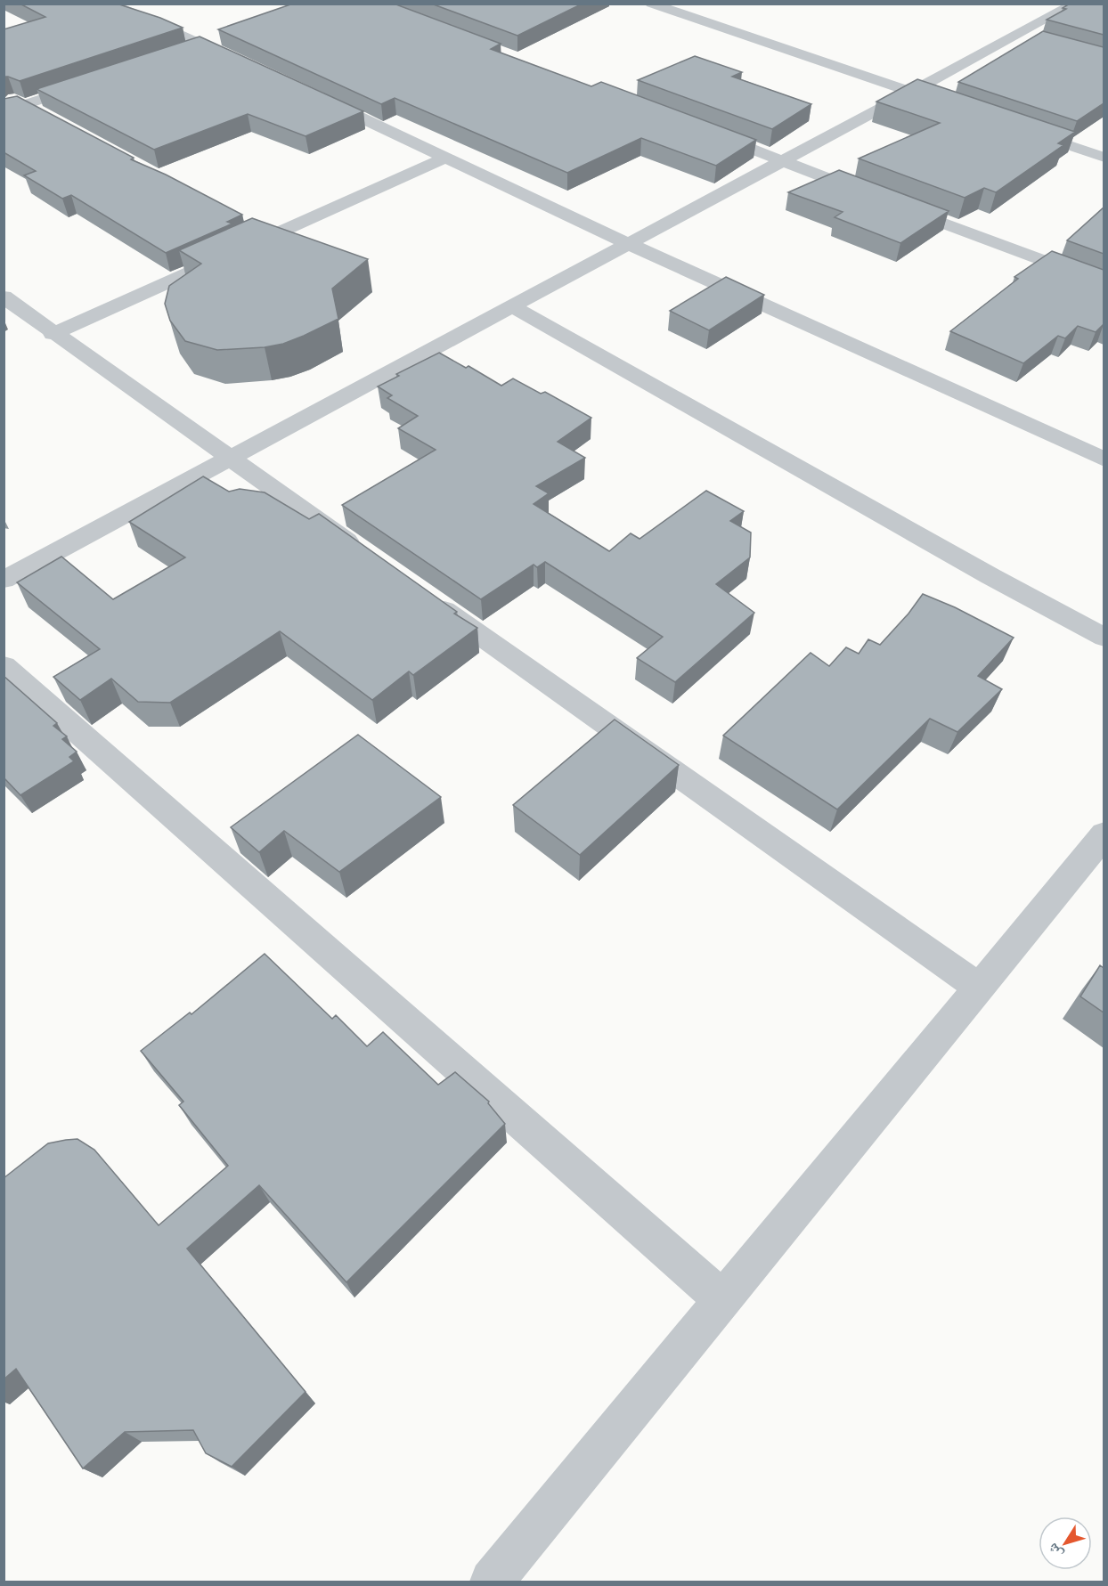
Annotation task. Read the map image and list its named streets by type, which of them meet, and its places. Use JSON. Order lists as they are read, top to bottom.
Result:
{
  "north": "bottom left"
}
